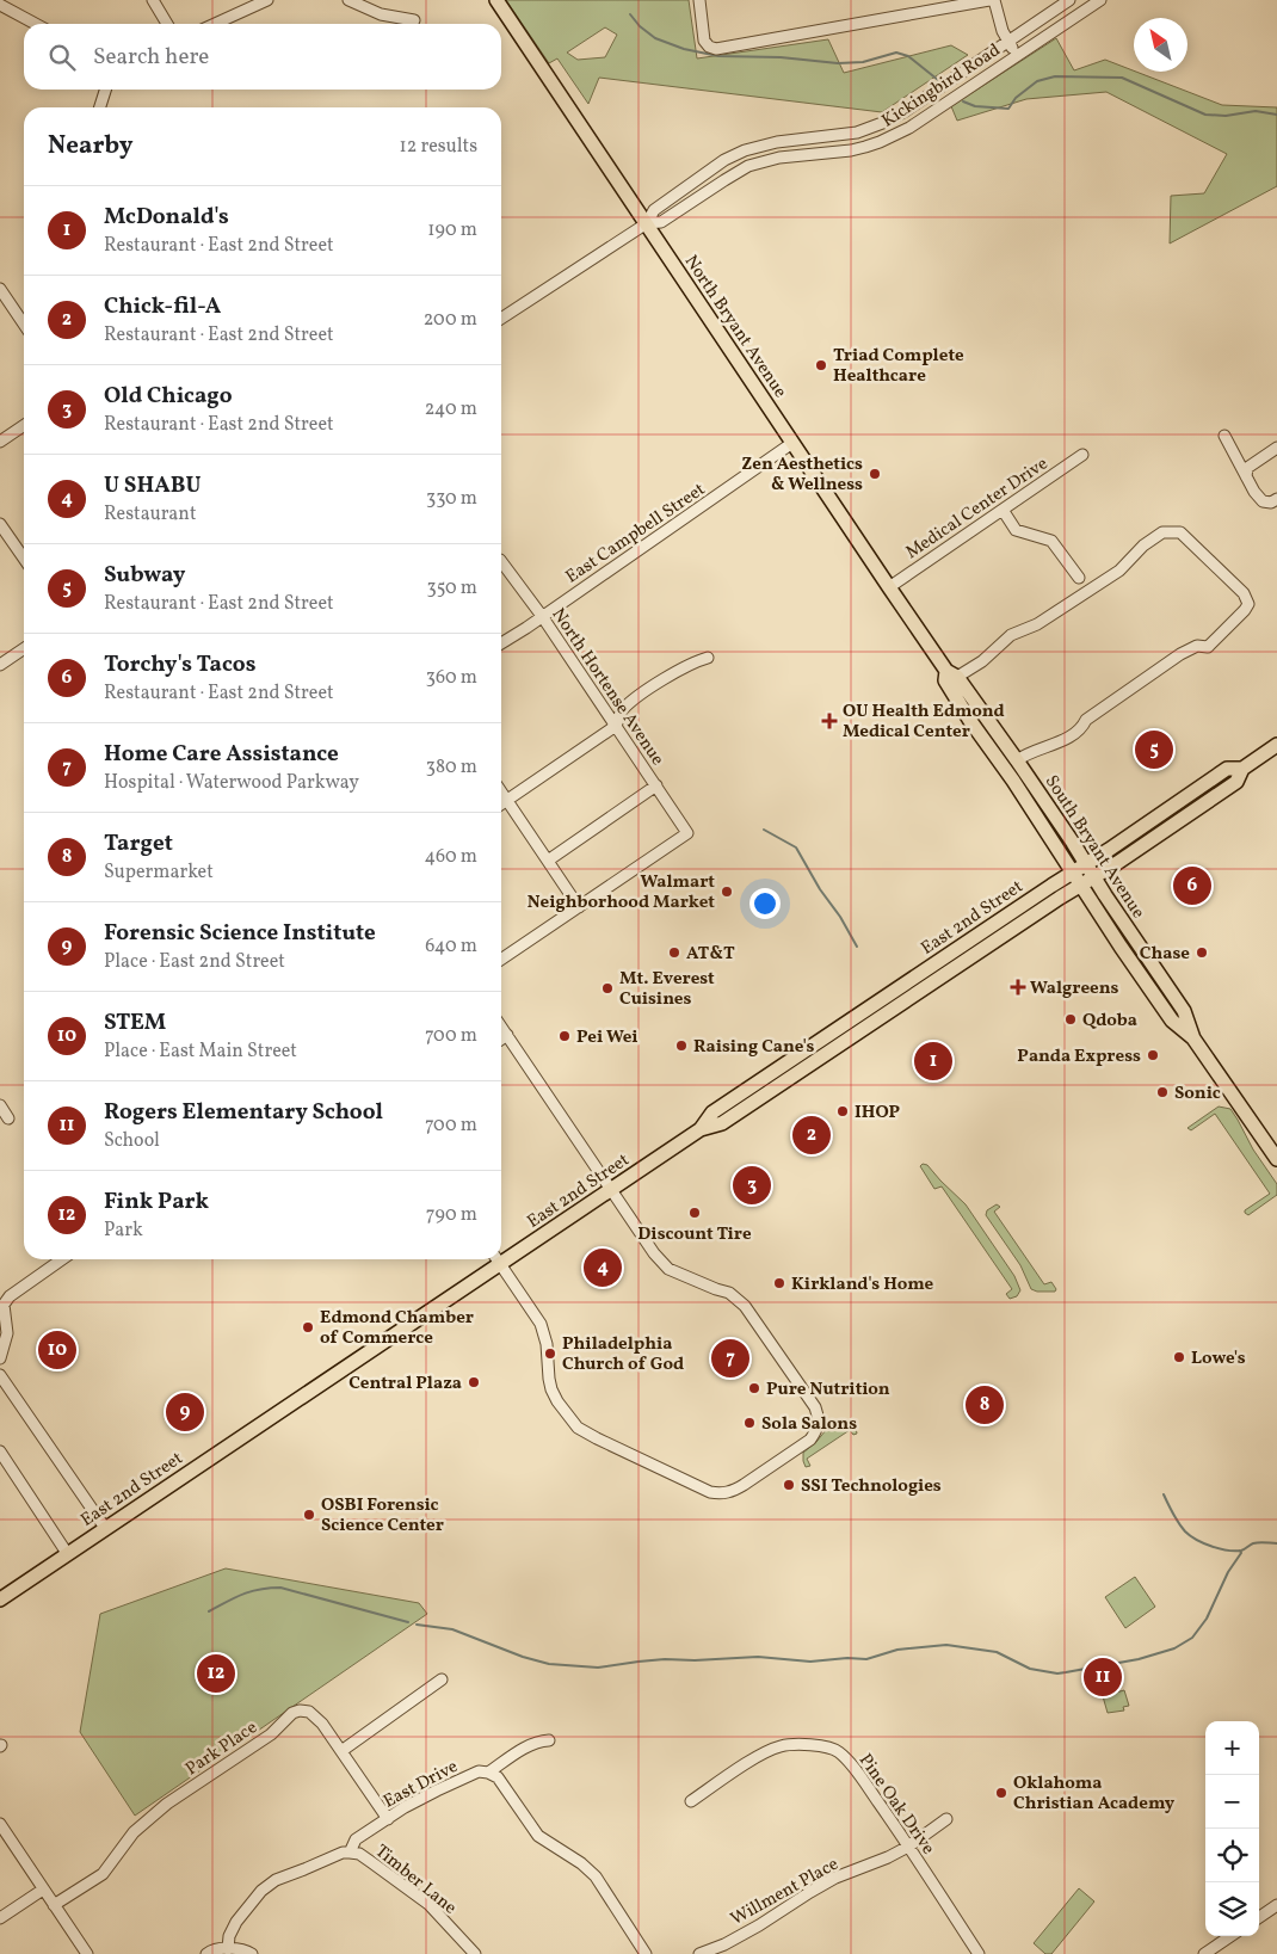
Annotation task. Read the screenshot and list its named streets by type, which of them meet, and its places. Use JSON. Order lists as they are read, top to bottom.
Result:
{
  "streets": {
    "main road": ["North Bryant Avenue", "South Bryant Avenue", "East 2nd Street"],
    "street": [
      "Kickingbird Road",
      "Medical Center Drive",
      "East Campbell Street",
      "North Hortense Avenue",
      "Park Place",
      "East Drive",
      "Pine Oak Drive",
      "Timber Lane",
      "Willment Place"
    ]
  },
  "crossings": [
    ["Kickingbird Road", "North Bryant Avenue"],
    ["North Bryant Avenue", "Medical Center Drive"],
    ["North Bryant Avenue", "East Campbell Street"],
    ["North Bryant Avenue", "South Bryant Avenue"],
    ["East Campbell Street", "North Hortense Avenue"],
    ["South Bryant Avenue", "East 2nd Street"],
    ["Park Place", "East Drive"],
    ["East Drive", "Timber Lane"],
    ["Pine Oak Drive", "Willment Place"]
  ],
  "places": {
    "other": [
      "Triad Complete Healthcare",
      "Zen Aesthetics & Wellness",
      "Walmart Neighborhood Market",
      "AT&T",
      "Chase",
      "Mt. Everest Cuisines",
      "Qdoba",
      "Pei Wei",
      "Raising Cane's",
      "Panda Express",
      "Sonic",
      "IHOP",
      "Discount Tire",
      "Kirkland's Home",
      "Edmond Chamber of Commerce",
      "Philadelphia Church of God",
      "Lowe's",
      "Central Plaza",
      "Pure Nutrition",
      "Sola Salons",
      "SSI Technologies",
      "OSBI Forensic Science Center",
      "Oklahoma Christian Academy"
    ],
    "health": ["OU Health Edmond Medical Center", "Walgreens"]
  },
  "north": "top left",
  "page": {
    "search": "Search here",
    "heading": ["Nearby", "12 results"],
    "list": [
      {
        "mark": "1",
        "name": "McDonald's",
        "note": "Restaurant · East 2nd Street",
        "value": "190 m"
      },
      {
        "mark": "2",
        "name": "Chick-fil-A",
        "note": "Restaurant · East 2nd Street",
        "value": "200 m"
      },
      {
        "mark": "3",
        "name": "Old Chicago",
        "note": "Restaurant · East 2nd Street",
        "value": "240 m"
      },
      {
        "mark": "4",
        "name": "U SHABU",
        "note": "Restaurant",
        "value": "330 m"
      },
      {
        "mark": "5",
        "name": "Subway",
        "note": "Restaurant · East 2nd Street",
        "value": "350 m"
      },
      {
        "mark": "6",
        "name": "Torchy's Tacos",
        "note": "Restaurant · East 2nd Street",
        "value": "360 m"
      },
      {
        "mark": "7",
        "name": "Home Care Assistance",
        "note": "Hospital · Waterwood Parkway",
        "value": "380 m"
      },
      {
        "mark": "8",
        "name": "Target",
        "note": "Supermarket",
        "value": "460 m"
      },
      {
        "mark": "9",
        "name": "Forensic Science Institute",
        "note": "Place · East 2nd Street",
        "value": "640 m"
      },
      {
        "mark": "10",
        "name": "STEM",
        "note": "Place · East Main Street",
        "value": "700 m"
      },
      {
        "mark": "11",
        "name": "Rogers Elementary School",
        "note": "School",
        "value": "700 m"
      },
      {
        "mark": "12",
        "name": "Fink Park",
        "note": "Park",
        "value": "790 m"
      }
    ],
    "pins": [
      "5",
      "6",
      "1",
      "2",
      "3",
      "4",
      "10",
      "7",
      "8",
      "9",
      "12",
      "11"
    ],
    "map_buttons": ["+", "−"]
  }
}
